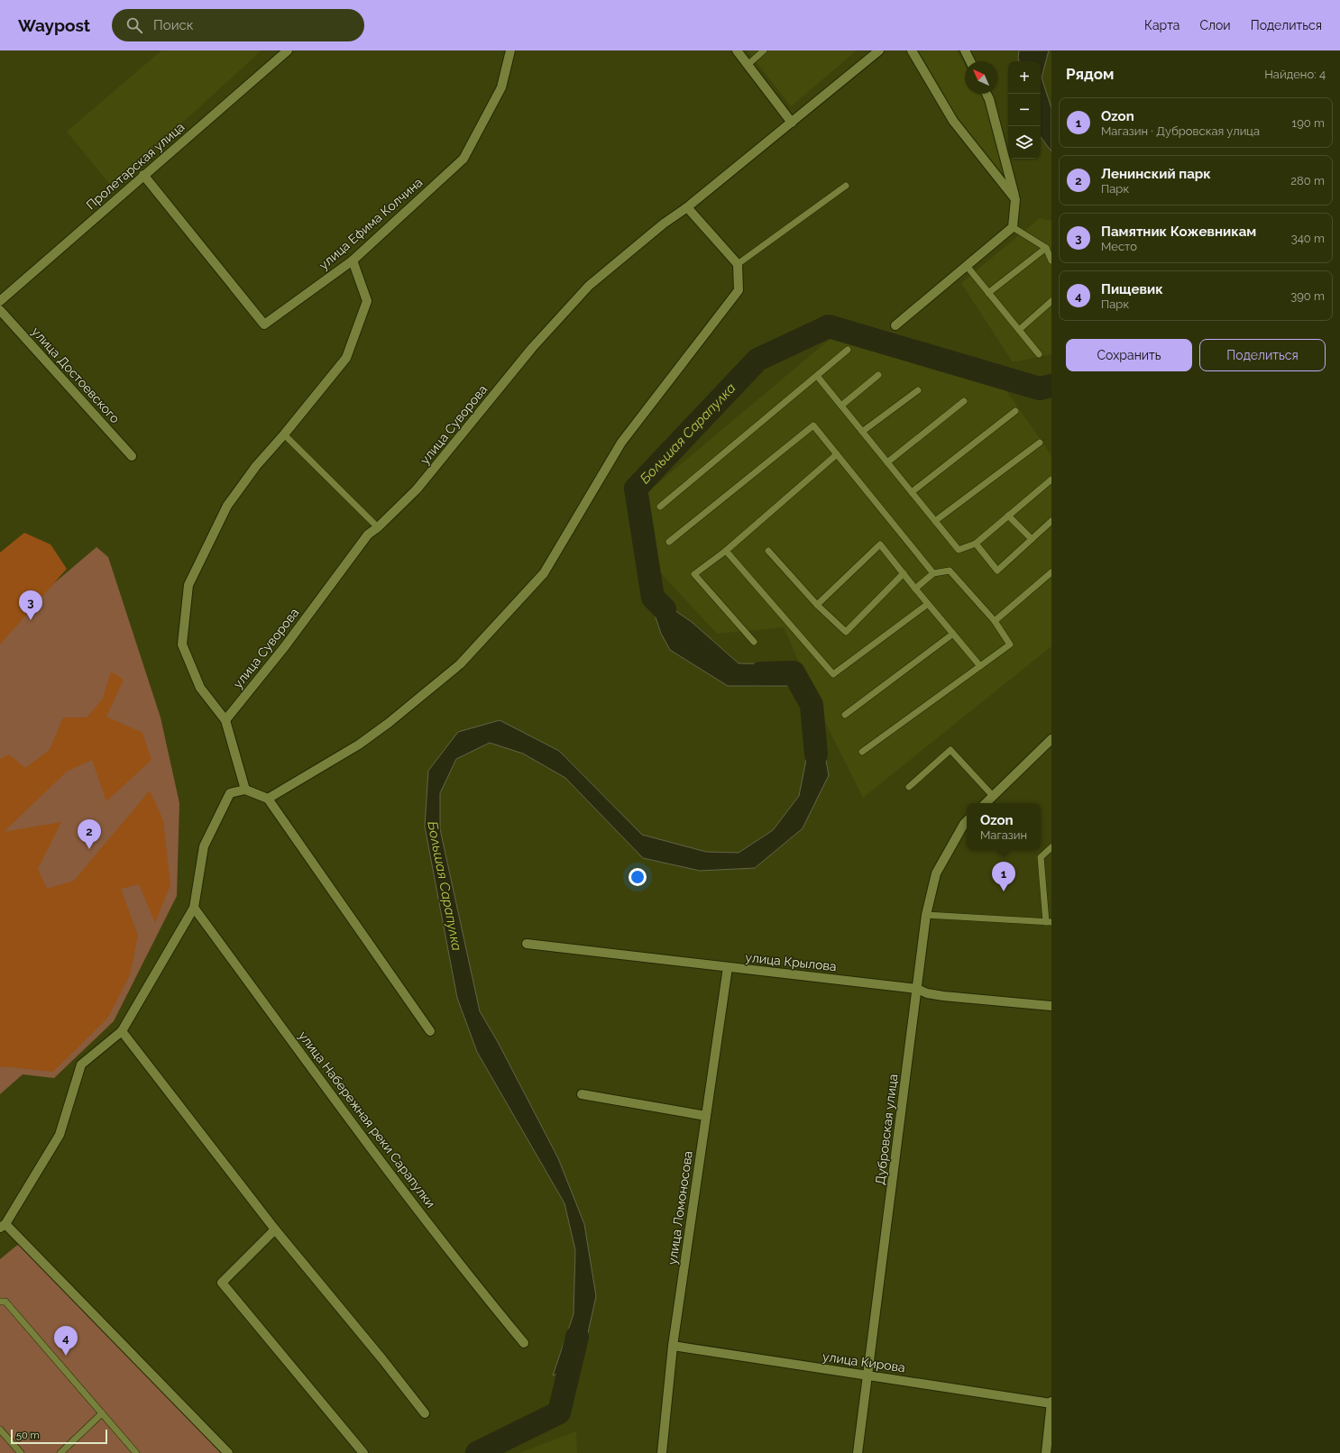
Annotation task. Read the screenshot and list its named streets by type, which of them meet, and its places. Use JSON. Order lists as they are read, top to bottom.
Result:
{
  "streets": {
    "street": [
      "Пролетарская улица",
      "улица Ефима Колчина",
      "улица Достоевского",
      "улица Суворова",
      "улица Крылова",
      "улица Набережная реки Сарапулки",
      "Дубровская улица",
      "улица Ломоносова",
      "улица Кирова"
    ]
  },
  "crossings": [
    ["Пролетарская улица", "улица Ефима Колчина"],
    ["улица Крылова", "Дубровская улица"],
    ["улица Крылова", "улица Ломоносова"],
    ["Дубровская улица", "улица Кирова"],
    ["улица Ломоносова", "улица Кирова"]
  ],
  "water": ["Большая Сарапулка"],
  "scale_bar": "50 m",
  "north": "top left",
  "page": {
    "header": "Waypost",
    "search": "Поиск",
    "nav": ["Карта", "Слои", "Поделиться"],
    "heading": ["Рядом", "Найдено: 4"],
    "map_buttons": ["+", "−"],
    "list": [
      {
        "mark": "1",
        "name": "Ozon",
        "note": "Магазин · Дубровская улица",
        "value": "190 m"
      },
      {
        "mark": "2",
        "name": "Ленинский парк",
        "note": "Парк",
        "value": "280 m"
      },
      {
        "mark": "3",
        "name": "Памятник Кожевникам",
        "note": "Место",
        "value": "340 m"
      },
      {
        "mark": "4",
        "name": "Пищевик",
        "note": "Парк",
        "value": "390 m"
      }
    ],
    "buttons": ["Сохранить", "Поделиться"],
    "pins": [
      "3",
      "2",
      "1",
      "4"
    ],
    "popup": ["Ozon", "Магазин"],
    "scale": "50 m"
  }
}
